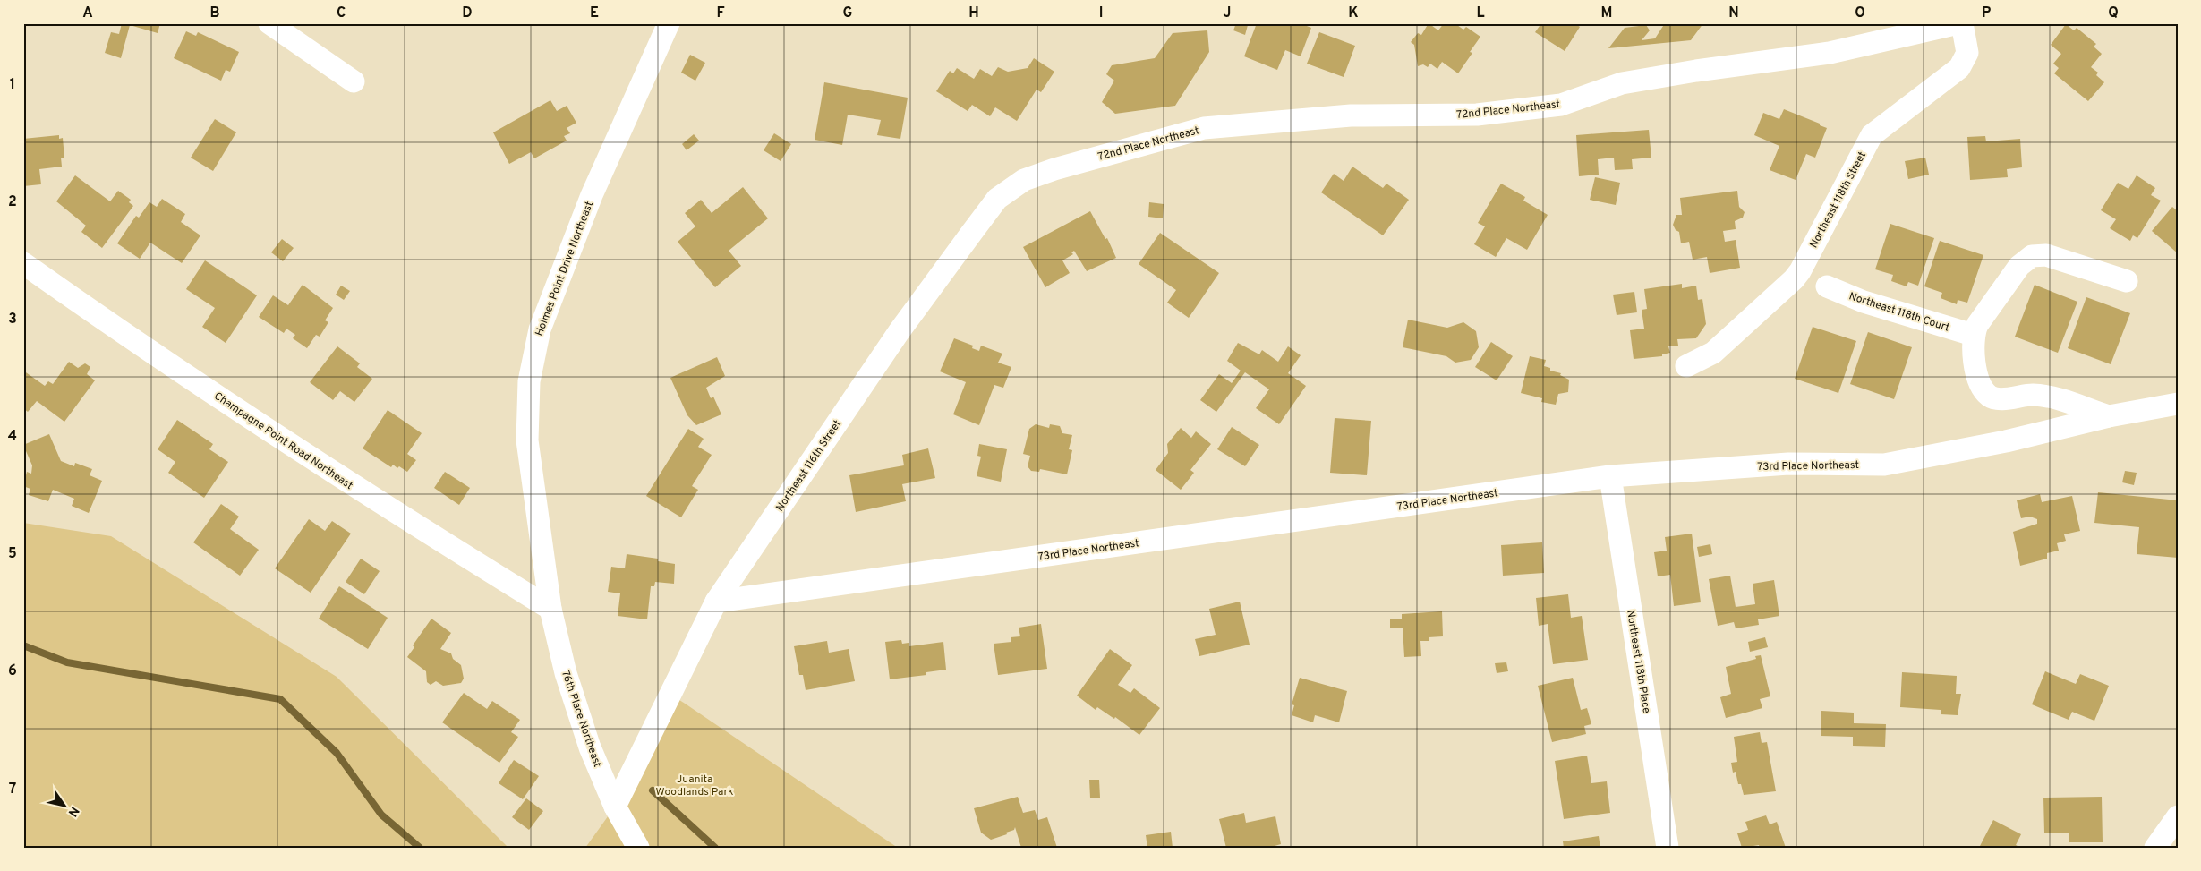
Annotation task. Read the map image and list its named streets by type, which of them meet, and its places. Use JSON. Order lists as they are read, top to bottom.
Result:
{
  "streets": {
    "street": [
      "72nd Place Northeast",
      "Northeast 118th Street",
      "Holmes Point Drive Northeast",
      "Northeast 118th Court",
      "Champagne Point Road Northeast",
      "Northeast 116th Street",
      "73rd Place Northeast",
      "Northeast 118th Place",
      "76th Place Northeast"
    ]
  },
  "crossings": [
    ["72nd Place Northeast", "Northeast 116th Street"],
    ["Holmes Point Drive Northeast", "Champagne Point Road Northeast"],
    ["Holmes Point Drive Northeast", "76th Place Northeast"],
    ["Champagne Point Road Northeast", "76th Place Northeast"],
    ["Northeast 116th Street", "73rd Place Northeast"],
    ["Northeast 116th Street", "76th Place Northeast"],
    ["73rd Place Northeast", "Northeast 118th Place"]
  ],
  "parks": ["Juanita Woodlands Park"],
  "north": "bottom right",
  "grid": {
    "columns": [
      "A",
      "B",
      "C",
      "D",
      "E",
      "F",
      "G",
      "H",
      "I",
      "J",
      "K",
      "L",
      "M",
      "N",
      "O",
      "P",
      "Q"
    ],
    "rows": [
      "1",
      "2",
      "3",
      "4",
      "5",
      "6",
      "7"
    ]
  }
}
